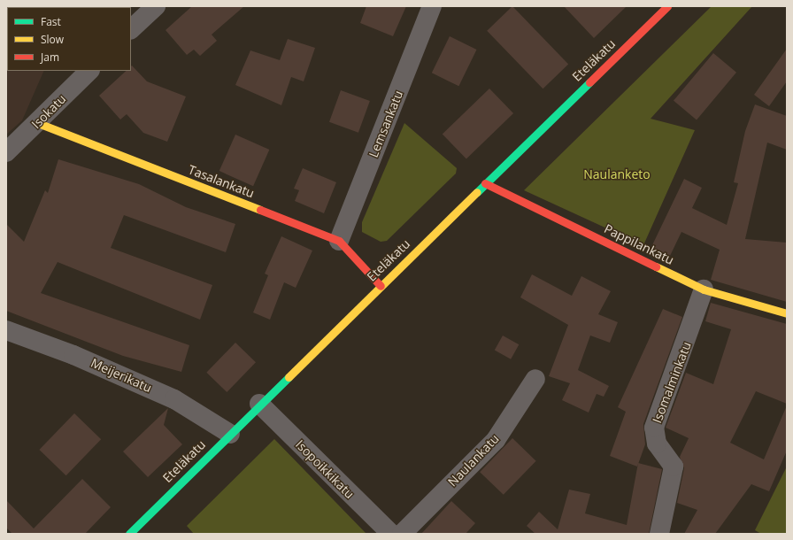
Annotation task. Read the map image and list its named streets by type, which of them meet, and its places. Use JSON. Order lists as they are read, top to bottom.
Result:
{
  "streets": {
    "main road": ["Eteläkatu", "Tasalankatu", "Pappilankatu"],
    "street": [
      "Isokatu",
      "Lemsankatu",
      "Meijerikatu",
      "Isomalminkatu",
      "Naulankatu",
      "Isopoikkikatu"
    ]
  },
  "crossings": [
    ["Eteläkatu", "Tasalankatu"],
    ["Eteläkatu", "Pappilankatu"],
    ["Eteläkatu", "Meijerikatu"],
    ["Eteläkatu", "Isopoikkikatu"],
    ["Isokatu", "Tasalankatu"],
    ["Lemsankatu", "Tasalankatu"],
    ["Pappilankatu", "Isomalminkatu"]
  ],
  "parks": ["Naulanketo"],
  "legend": ["Fast", "Slow", "Jam"]
}
